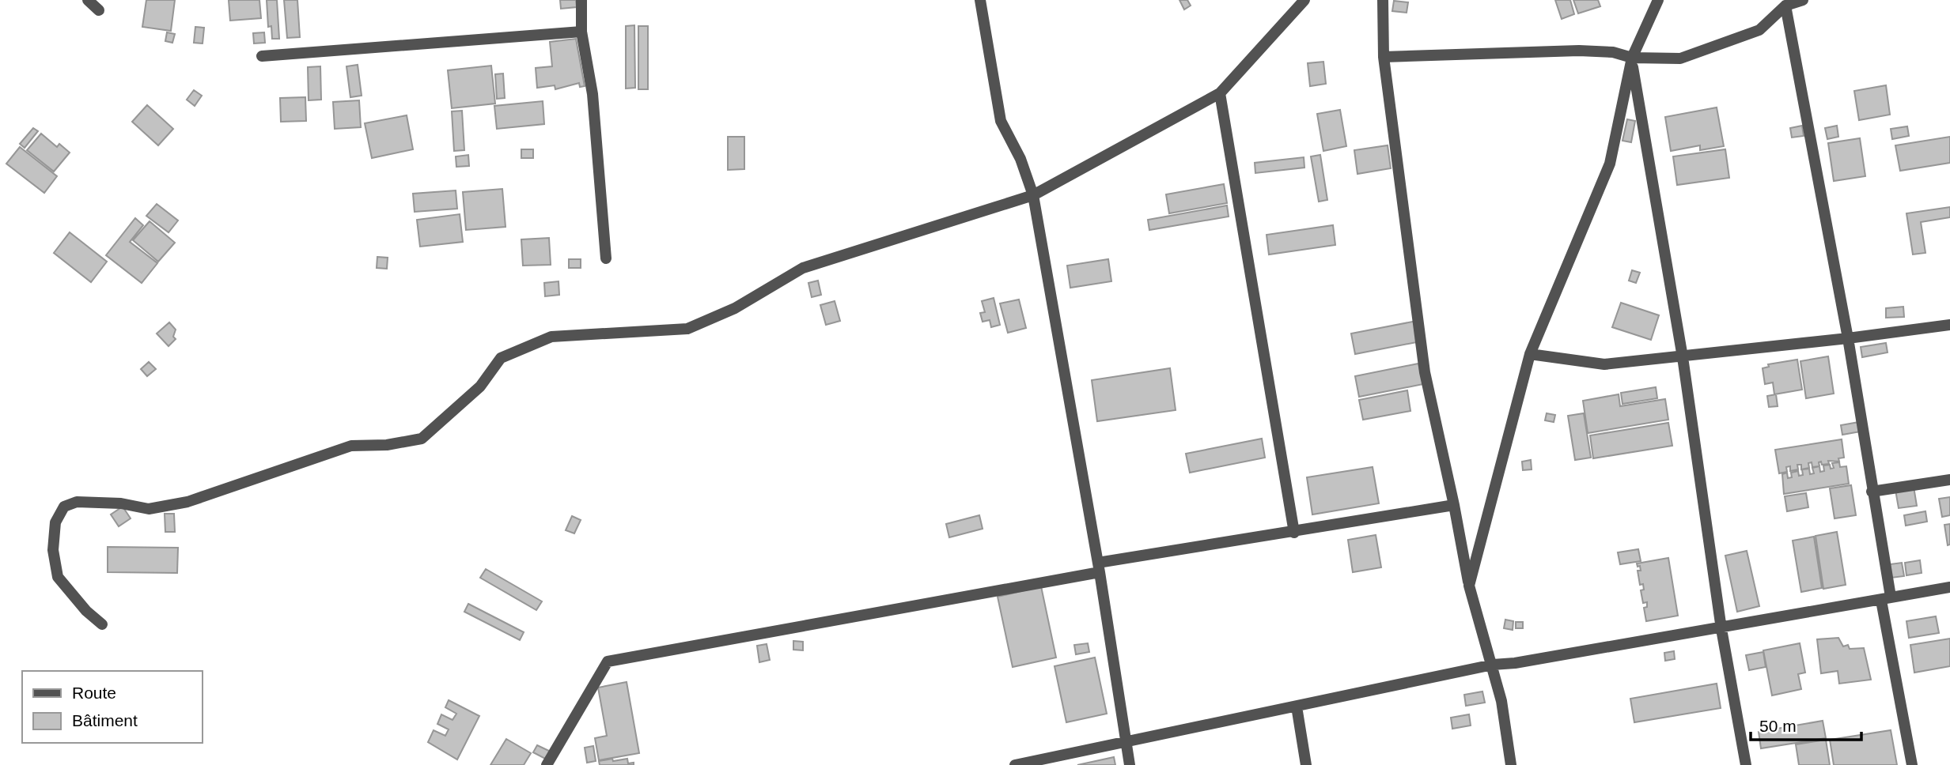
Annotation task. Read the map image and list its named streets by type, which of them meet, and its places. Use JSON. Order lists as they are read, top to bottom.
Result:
{
  "legend": ["Route", "Bâtiment"],
  "scale_bar": "50 m"
}
